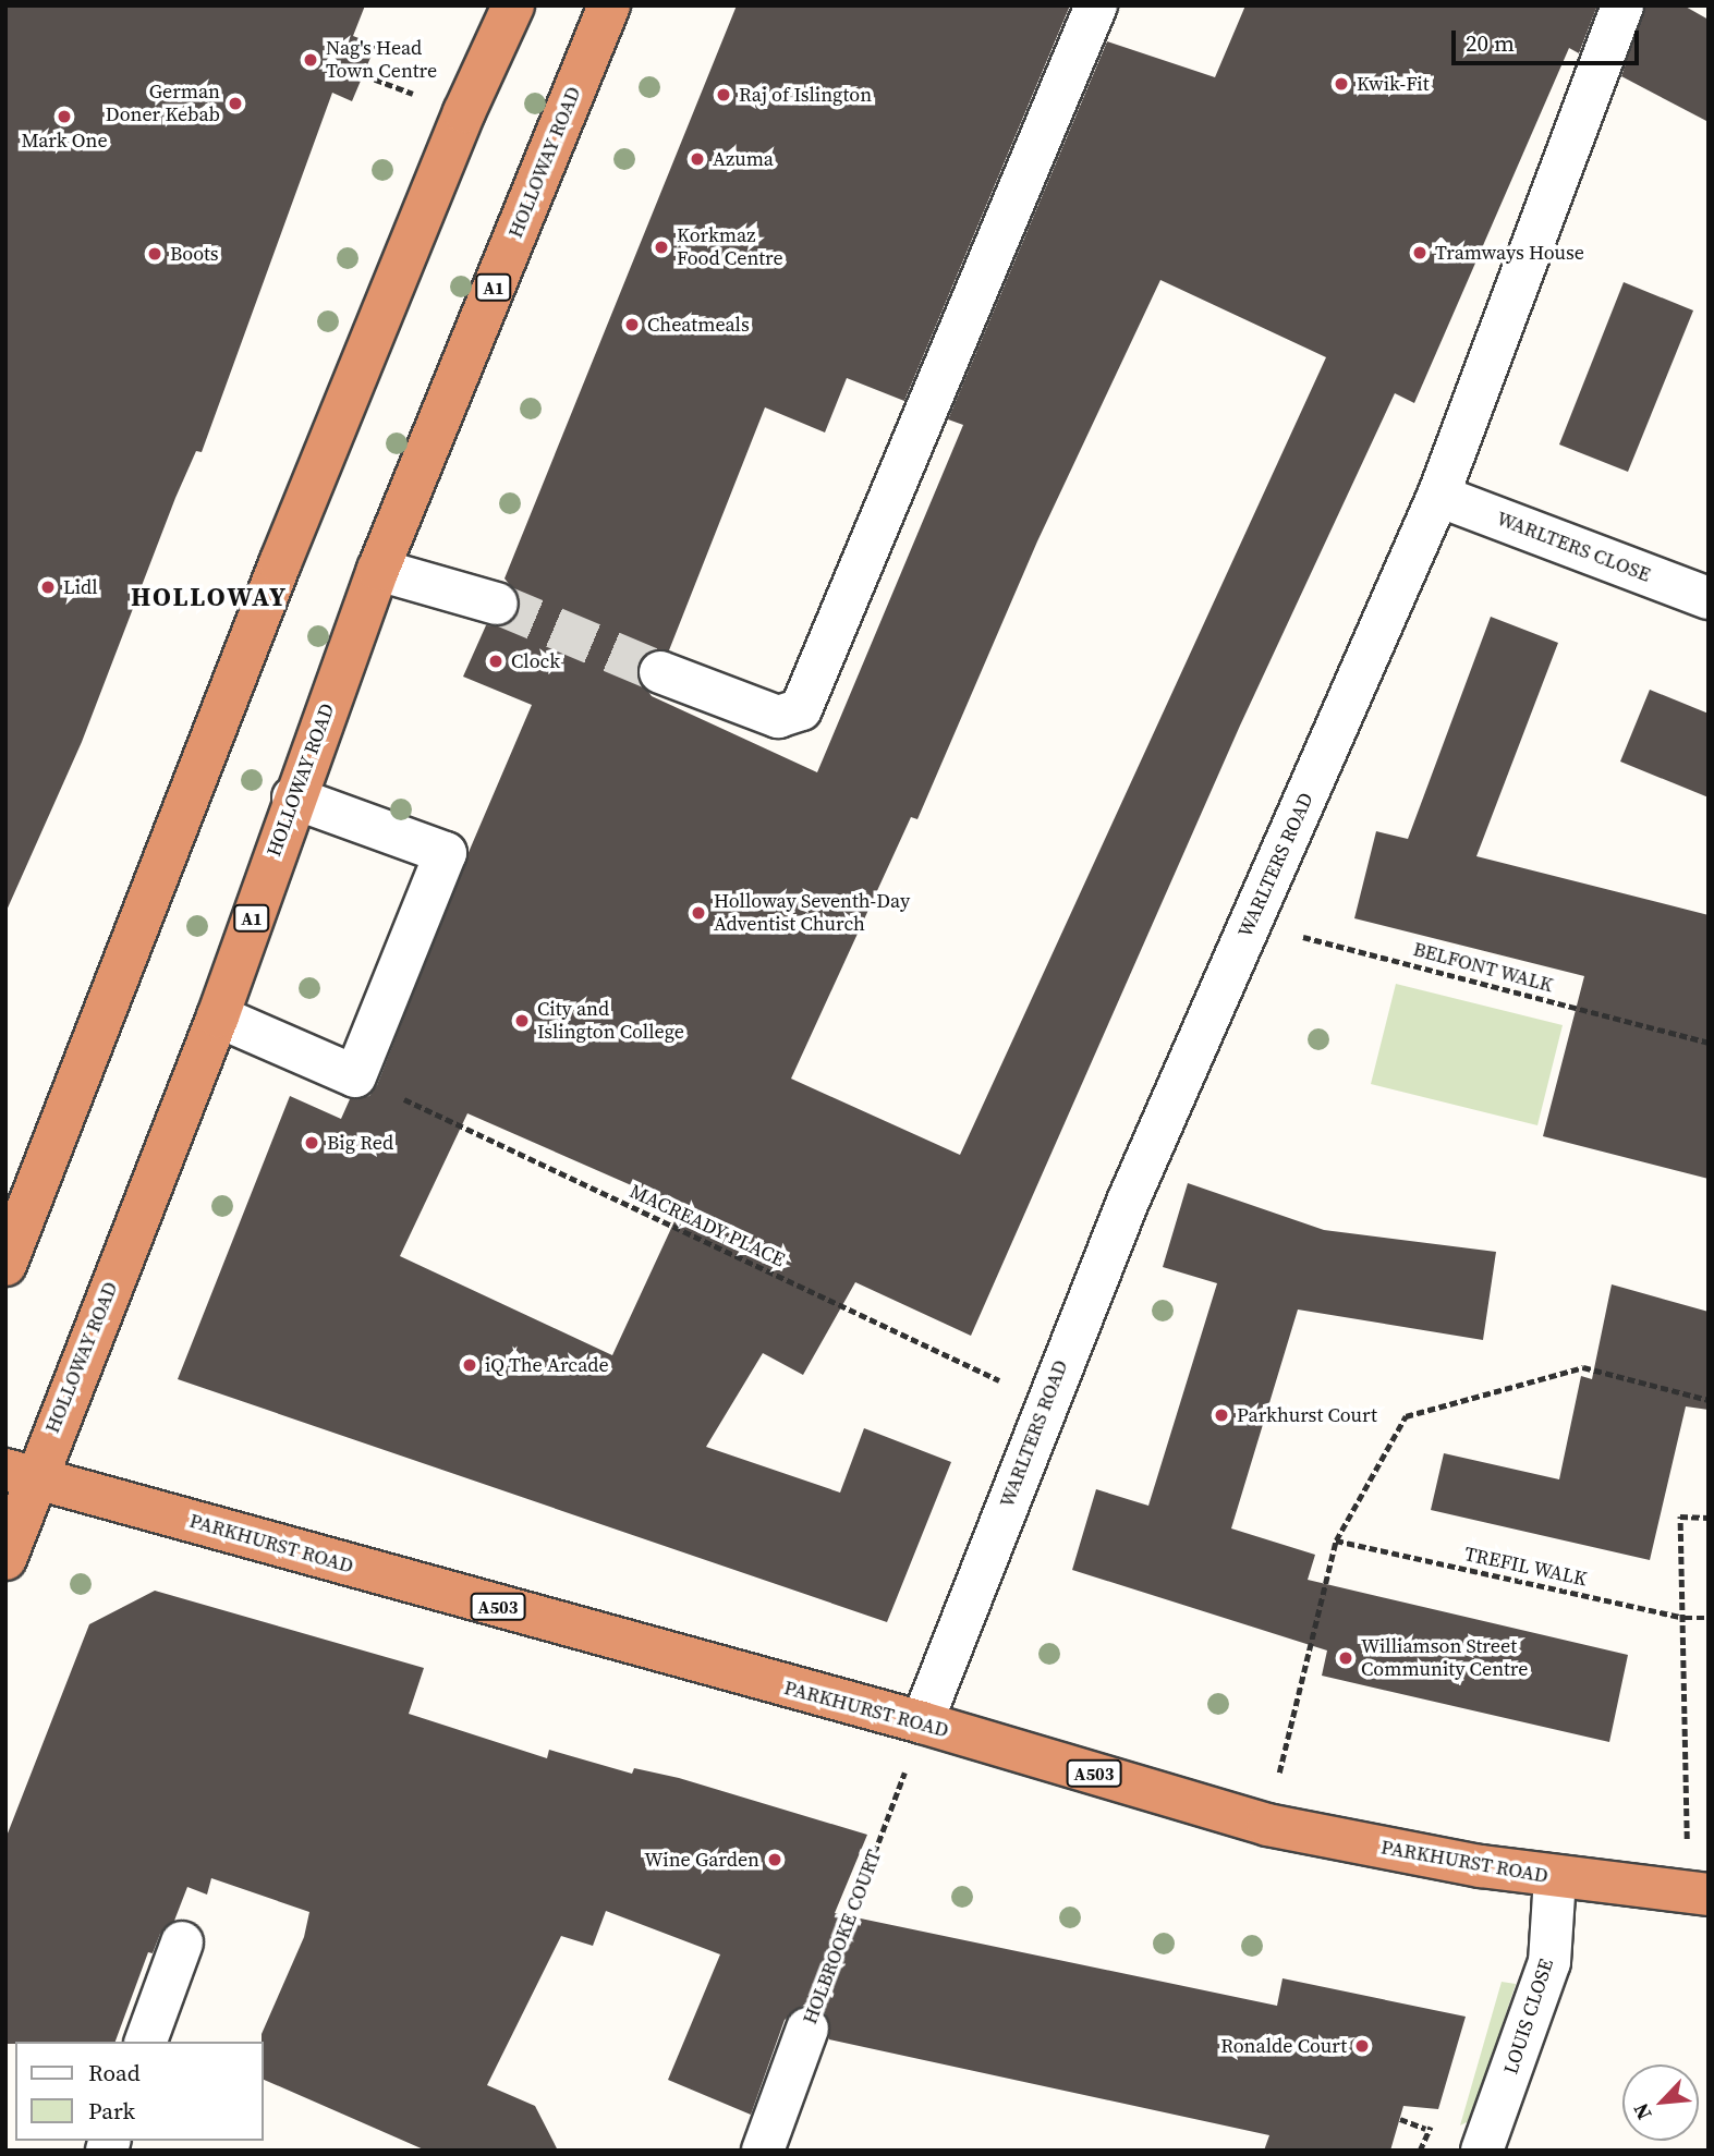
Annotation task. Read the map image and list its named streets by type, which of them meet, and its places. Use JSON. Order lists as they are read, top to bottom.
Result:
{
  "streets": {
    "highway": [
      "HOLLOWAY ROAD",
      "A1",
      "PARKHURST ROAD",
      "A503"
    ],
    "street": [
      "WARLTERS CLOSE",
      "WARLTERS ROAD",
      "HOLBROOKE COURT",
      "LOUIS CLOSE"
    ],
    "path": ["BELFONT WALK", "MACREADY PLACE", "TREFIL WALK"]
  },
  "crossings": [
    ["HOLLOWAY ROAD", "PARKHURST ROAD"],
    ["WARLTERS CLOSE", "WARLTERS ROAD"],
    ["WARLTERS ROAD", "BELFONT WALK"],
    ["WARLTERS ROAD", "MACREADY PLACE"],
    ["WARLTERS ROAD", "PARKHURST ROAD"],
    ["WARLTERS ROAD", "HOLBROOKE COURT"],
    ["PARKHURST ROAD", "HOLBROOKE COURT"],
    ["PARKHURST ROAD", "LOUIS CLOSE"]
  ],
  "districts": ["HOLLOWAY"],
  "places": [
    "Nag's Head Town Centre",
    "Kwik-Fit",
    "Raj of Islington",
    "German Doner Kebab",
    "Mark One",
    "Azuma",
    "Korkmaz Food Centre",
    "Tramways House",
    "Boots",
    "Cheatmeals",
    "Lidl",
    "Clock",
    "Holloway Seventh-Day Adventist Church",
    "City and Islington College",
    "Big Red",
    "iQ The Arcade",
    "Parkhurst Court",
    "Williamson Street Community Centre",
    "Wine Garden",
    "Ronalde Court"
  ],
  "legend": ["Road", "Park"],
  "scale_bar": "20 m",
  "north": "bottom left"
}
